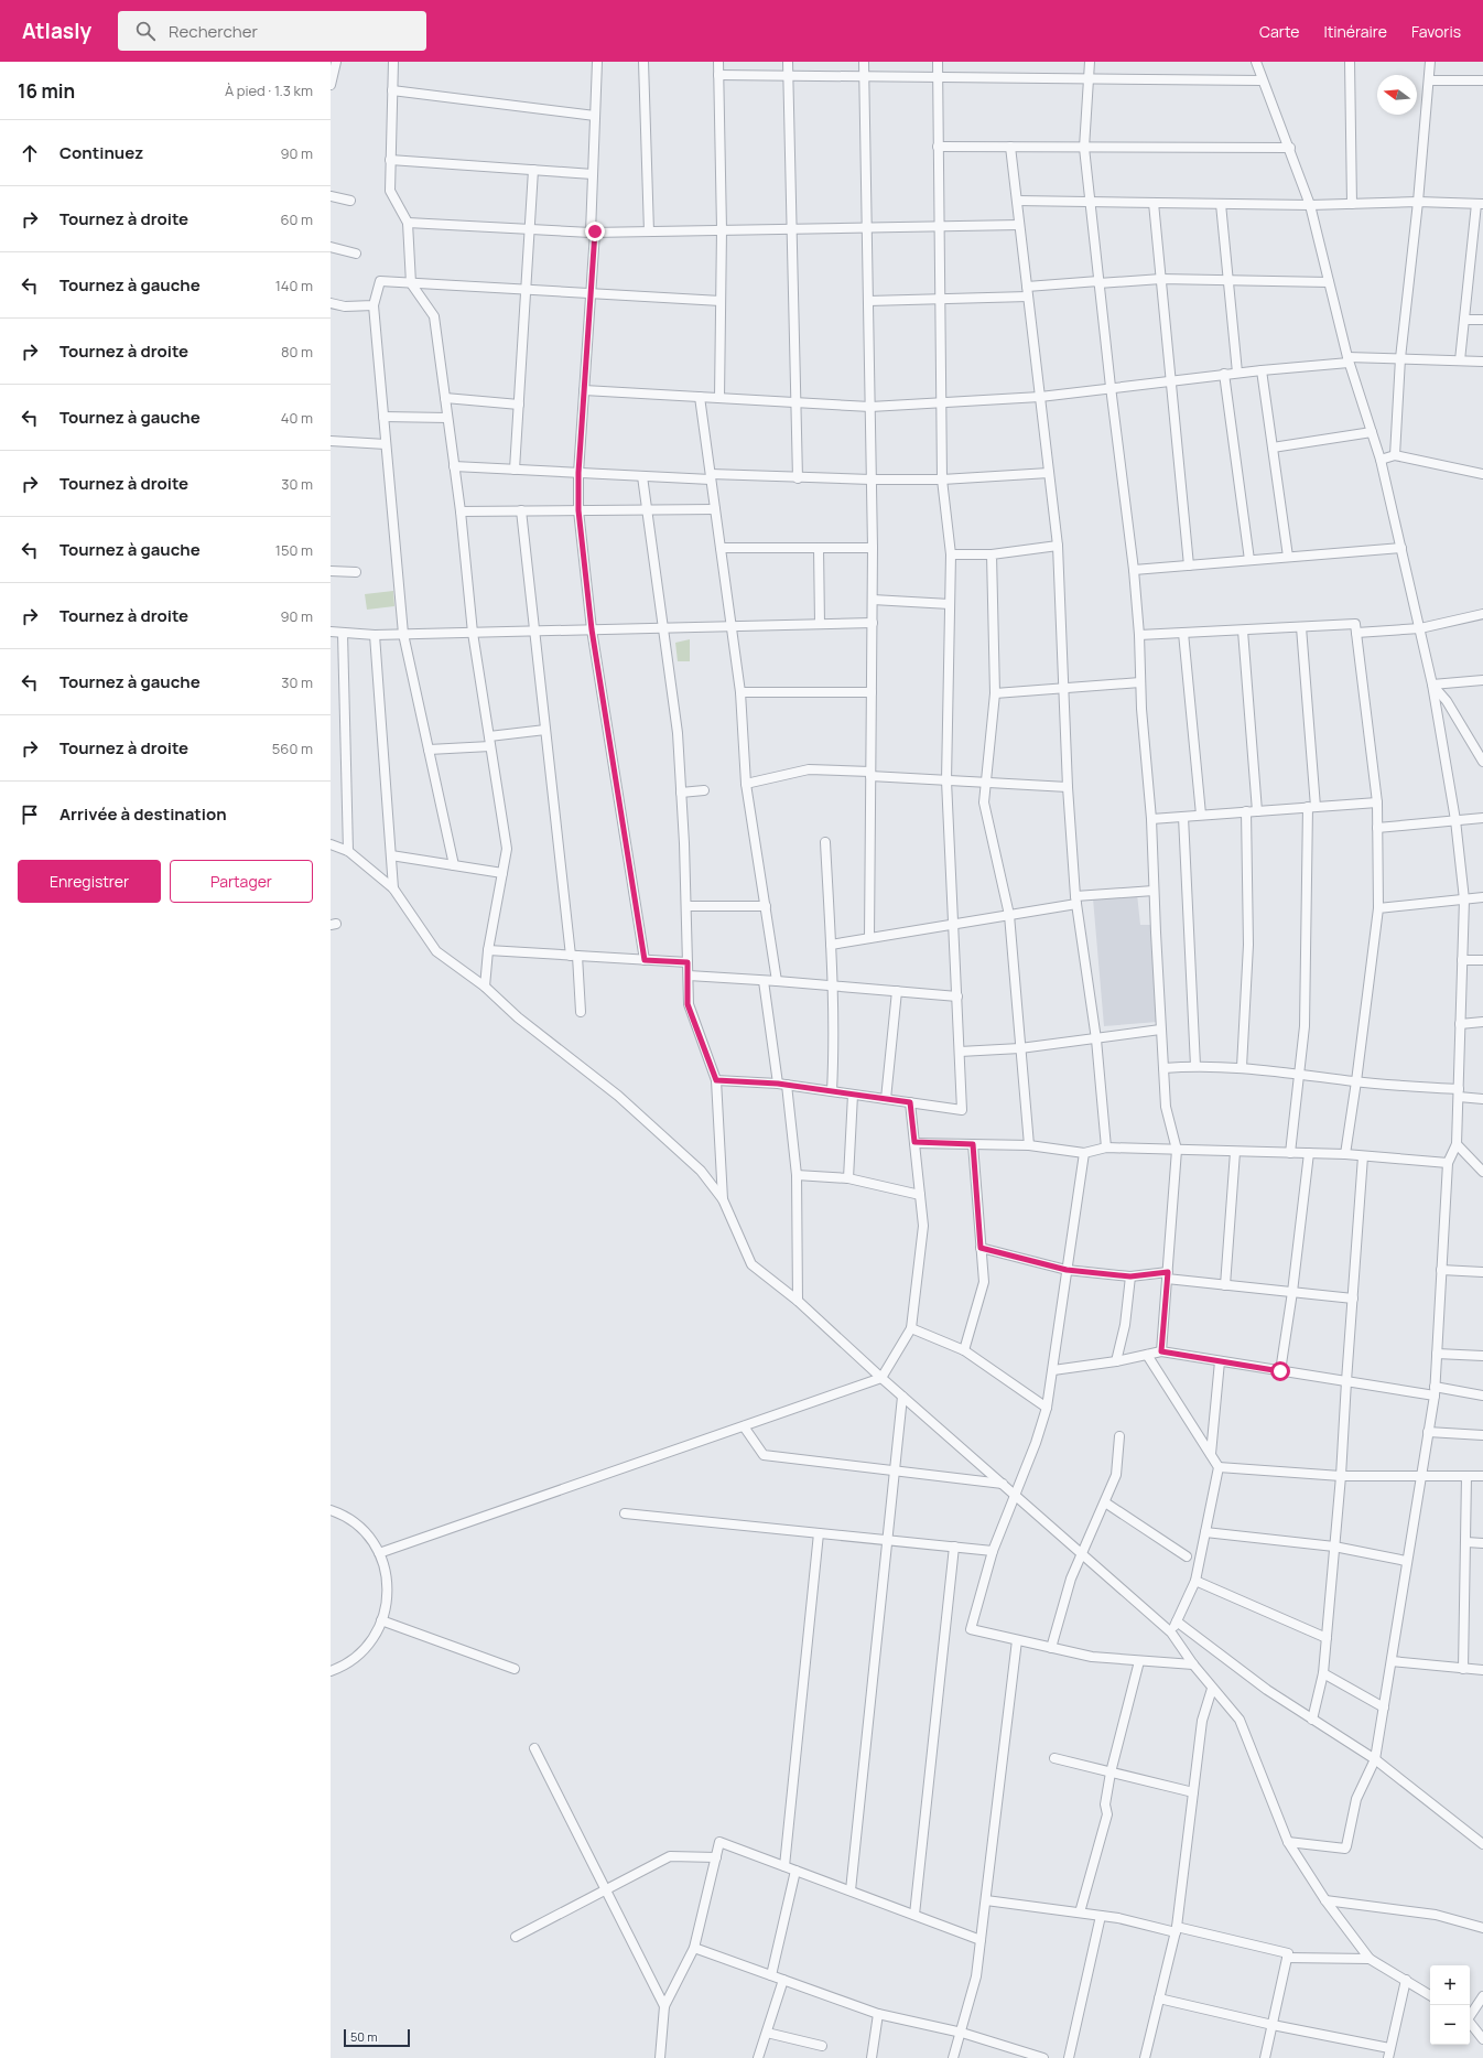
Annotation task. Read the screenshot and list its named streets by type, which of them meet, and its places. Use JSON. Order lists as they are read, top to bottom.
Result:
{
  "scale_bar": "50 m",
  "north": "left",
  "page": {
    "header": "Atlasly",
    "search": "Rechercher",
    "nav": ["Carte", "Itinéraire", "Favoris"],
    "heading": ["16 min", "À pied · 1.3 km"],
    "list": [
      ["Continuez", "90 m"],
      ["Tournez à droite", "60 m"],
      ["Tournez à gauche", "140 m"],
      ["Tournez à droite", "80 m"],
      ["Tournez à gauche", "40 m"],
      ["Tournez à droite", "30 m"],
      ["Tournez à gauche", "150 m"],
      ["Tournez à droite", "90 m"],
      ["Tournez à gauche", "30 m"],
      ["Tournez à droite", "560 m"],
      "Arrivée à destination"
    ],
    "buttons": ["Enregistrer", "Partager"],
    "map_buttons": ["+", "−"],
    "scale": "50 m"
  }
}
